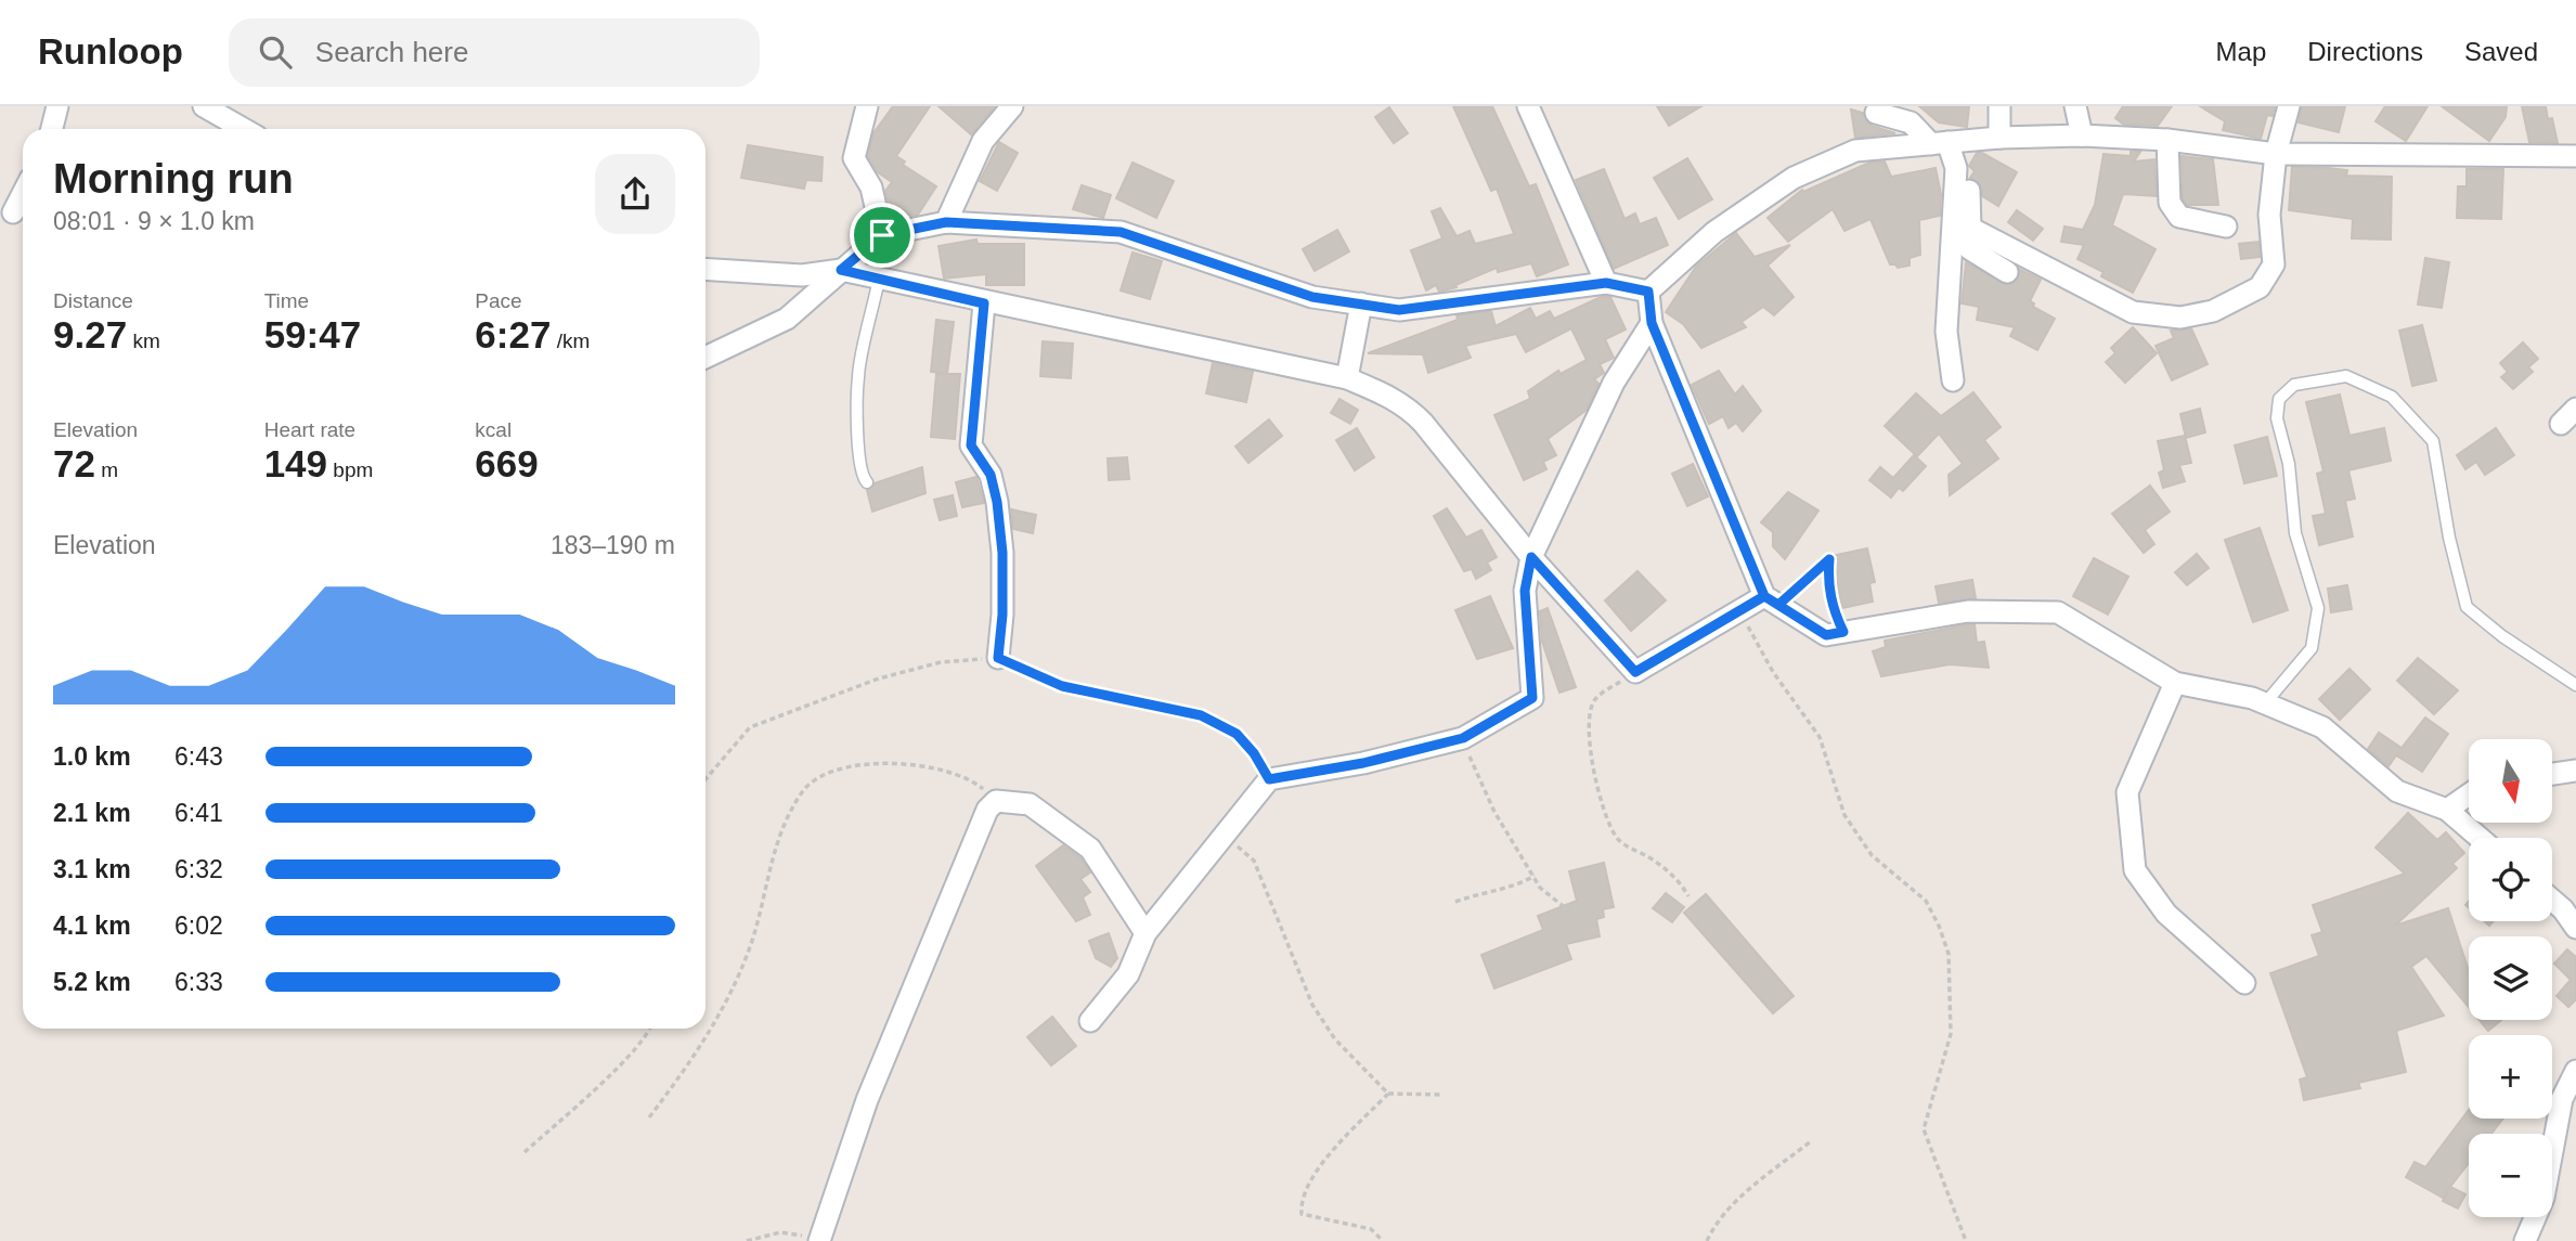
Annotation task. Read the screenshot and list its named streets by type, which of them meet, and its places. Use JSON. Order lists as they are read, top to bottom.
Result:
{
  "north": "bottom",
  "page": {
    "header": "Runloop",
    "search": "Search here",
    "nav": ["Map", "Directions", "Saved"],
    "heading": ["Morning run", "08:01 · 9 × 1.0 km"],
    "stats": [
      ["Distance", "9.27 km"],
      ["Time", "59:47"],
      ["Pace", "6:27 /km"],
      ["Elevation", "72 m"],
      ["Heart rate", "149 bpm"],
      ["kcal", "669"]
    ],
    "chart": ["Elevation", "183–190 m"],
    "list": [
      {
        "name": "1.0 km",
        "note": "6:43"
      },
      {
        "name": "2.1 km",
        "note": "6:41"
      },
      {
        "name": "3.1 km",
        "note": "6:32"
      },
      {
        "name": "4.1 km",
        "note": "6:02"
      },
      {
        "name": "5.2 km",
        "note": "6:33"
      }
    ],
    "map_buttons": ["+", "−"]
  }
}
